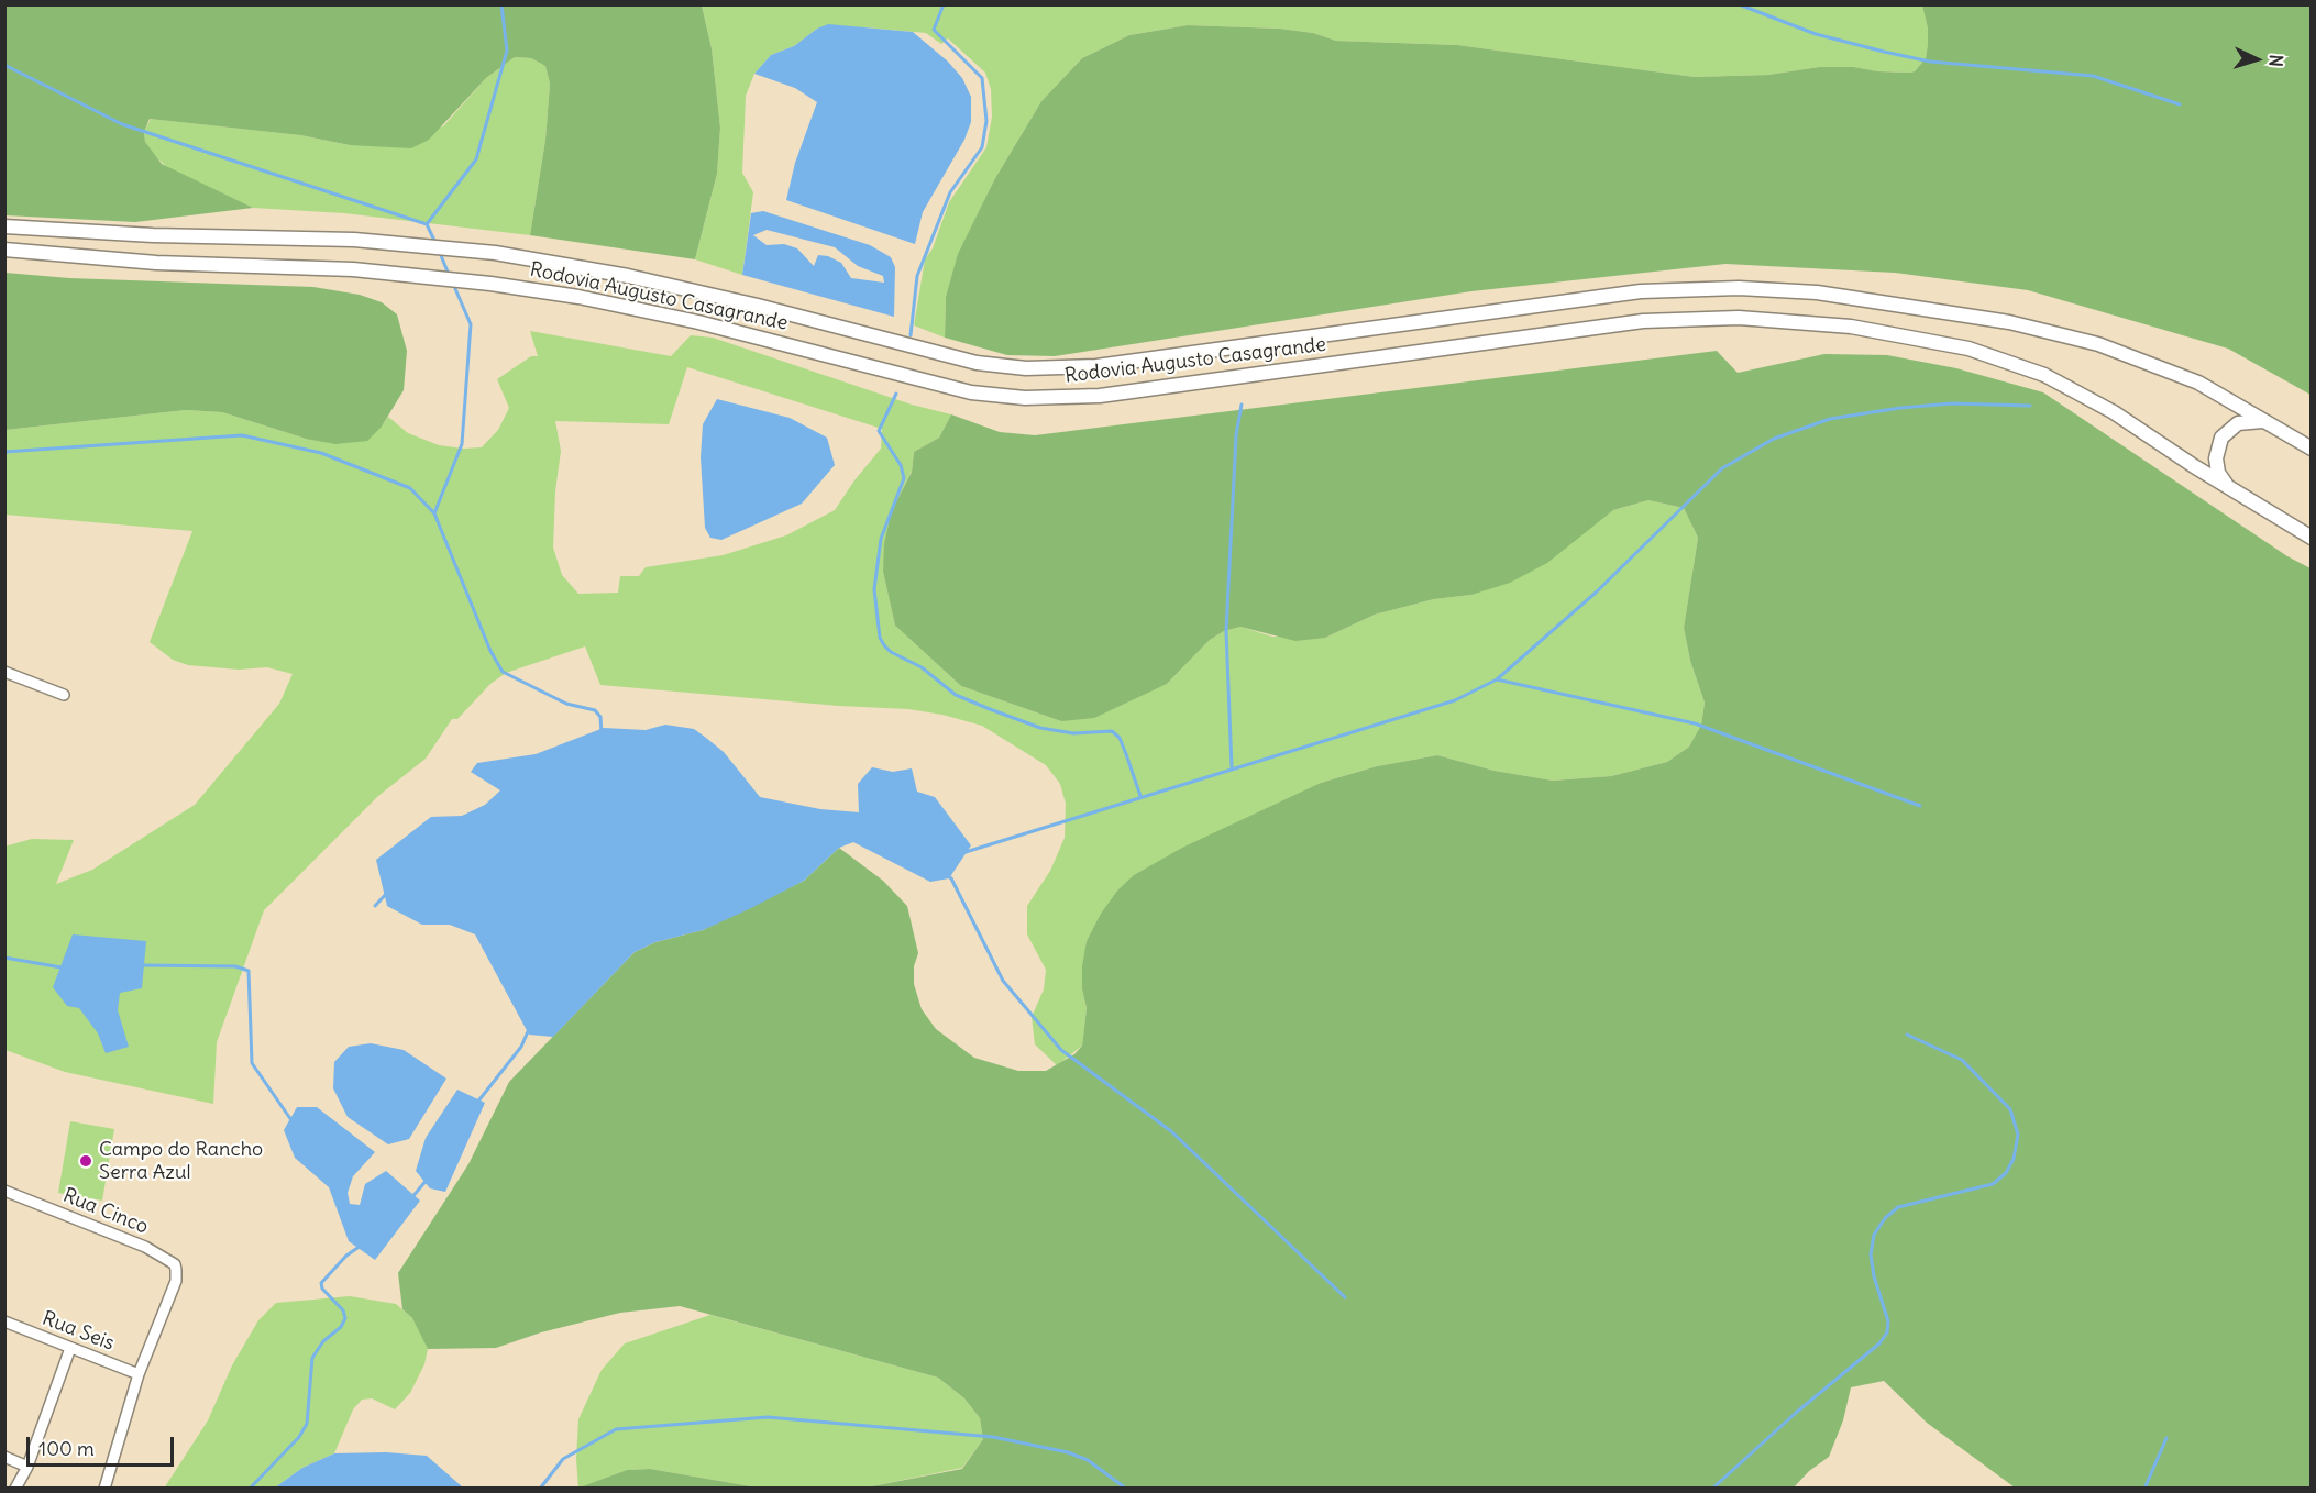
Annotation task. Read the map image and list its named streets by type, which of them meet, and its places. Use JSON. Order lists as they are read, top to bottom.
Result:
{
  "streets": {
    "main road": ["Rodovia Augusto Casagrande"],
    "street": ["Rua Cinco", "Rua Seis"]
  },
  "crossings": [
    ["Rua Cinco", "Rua Seis"]
  ],
  "places": ["Campo do Rancho Serra Azul"],
  "scale_bar": "100 m",
  "north": "right"
}
